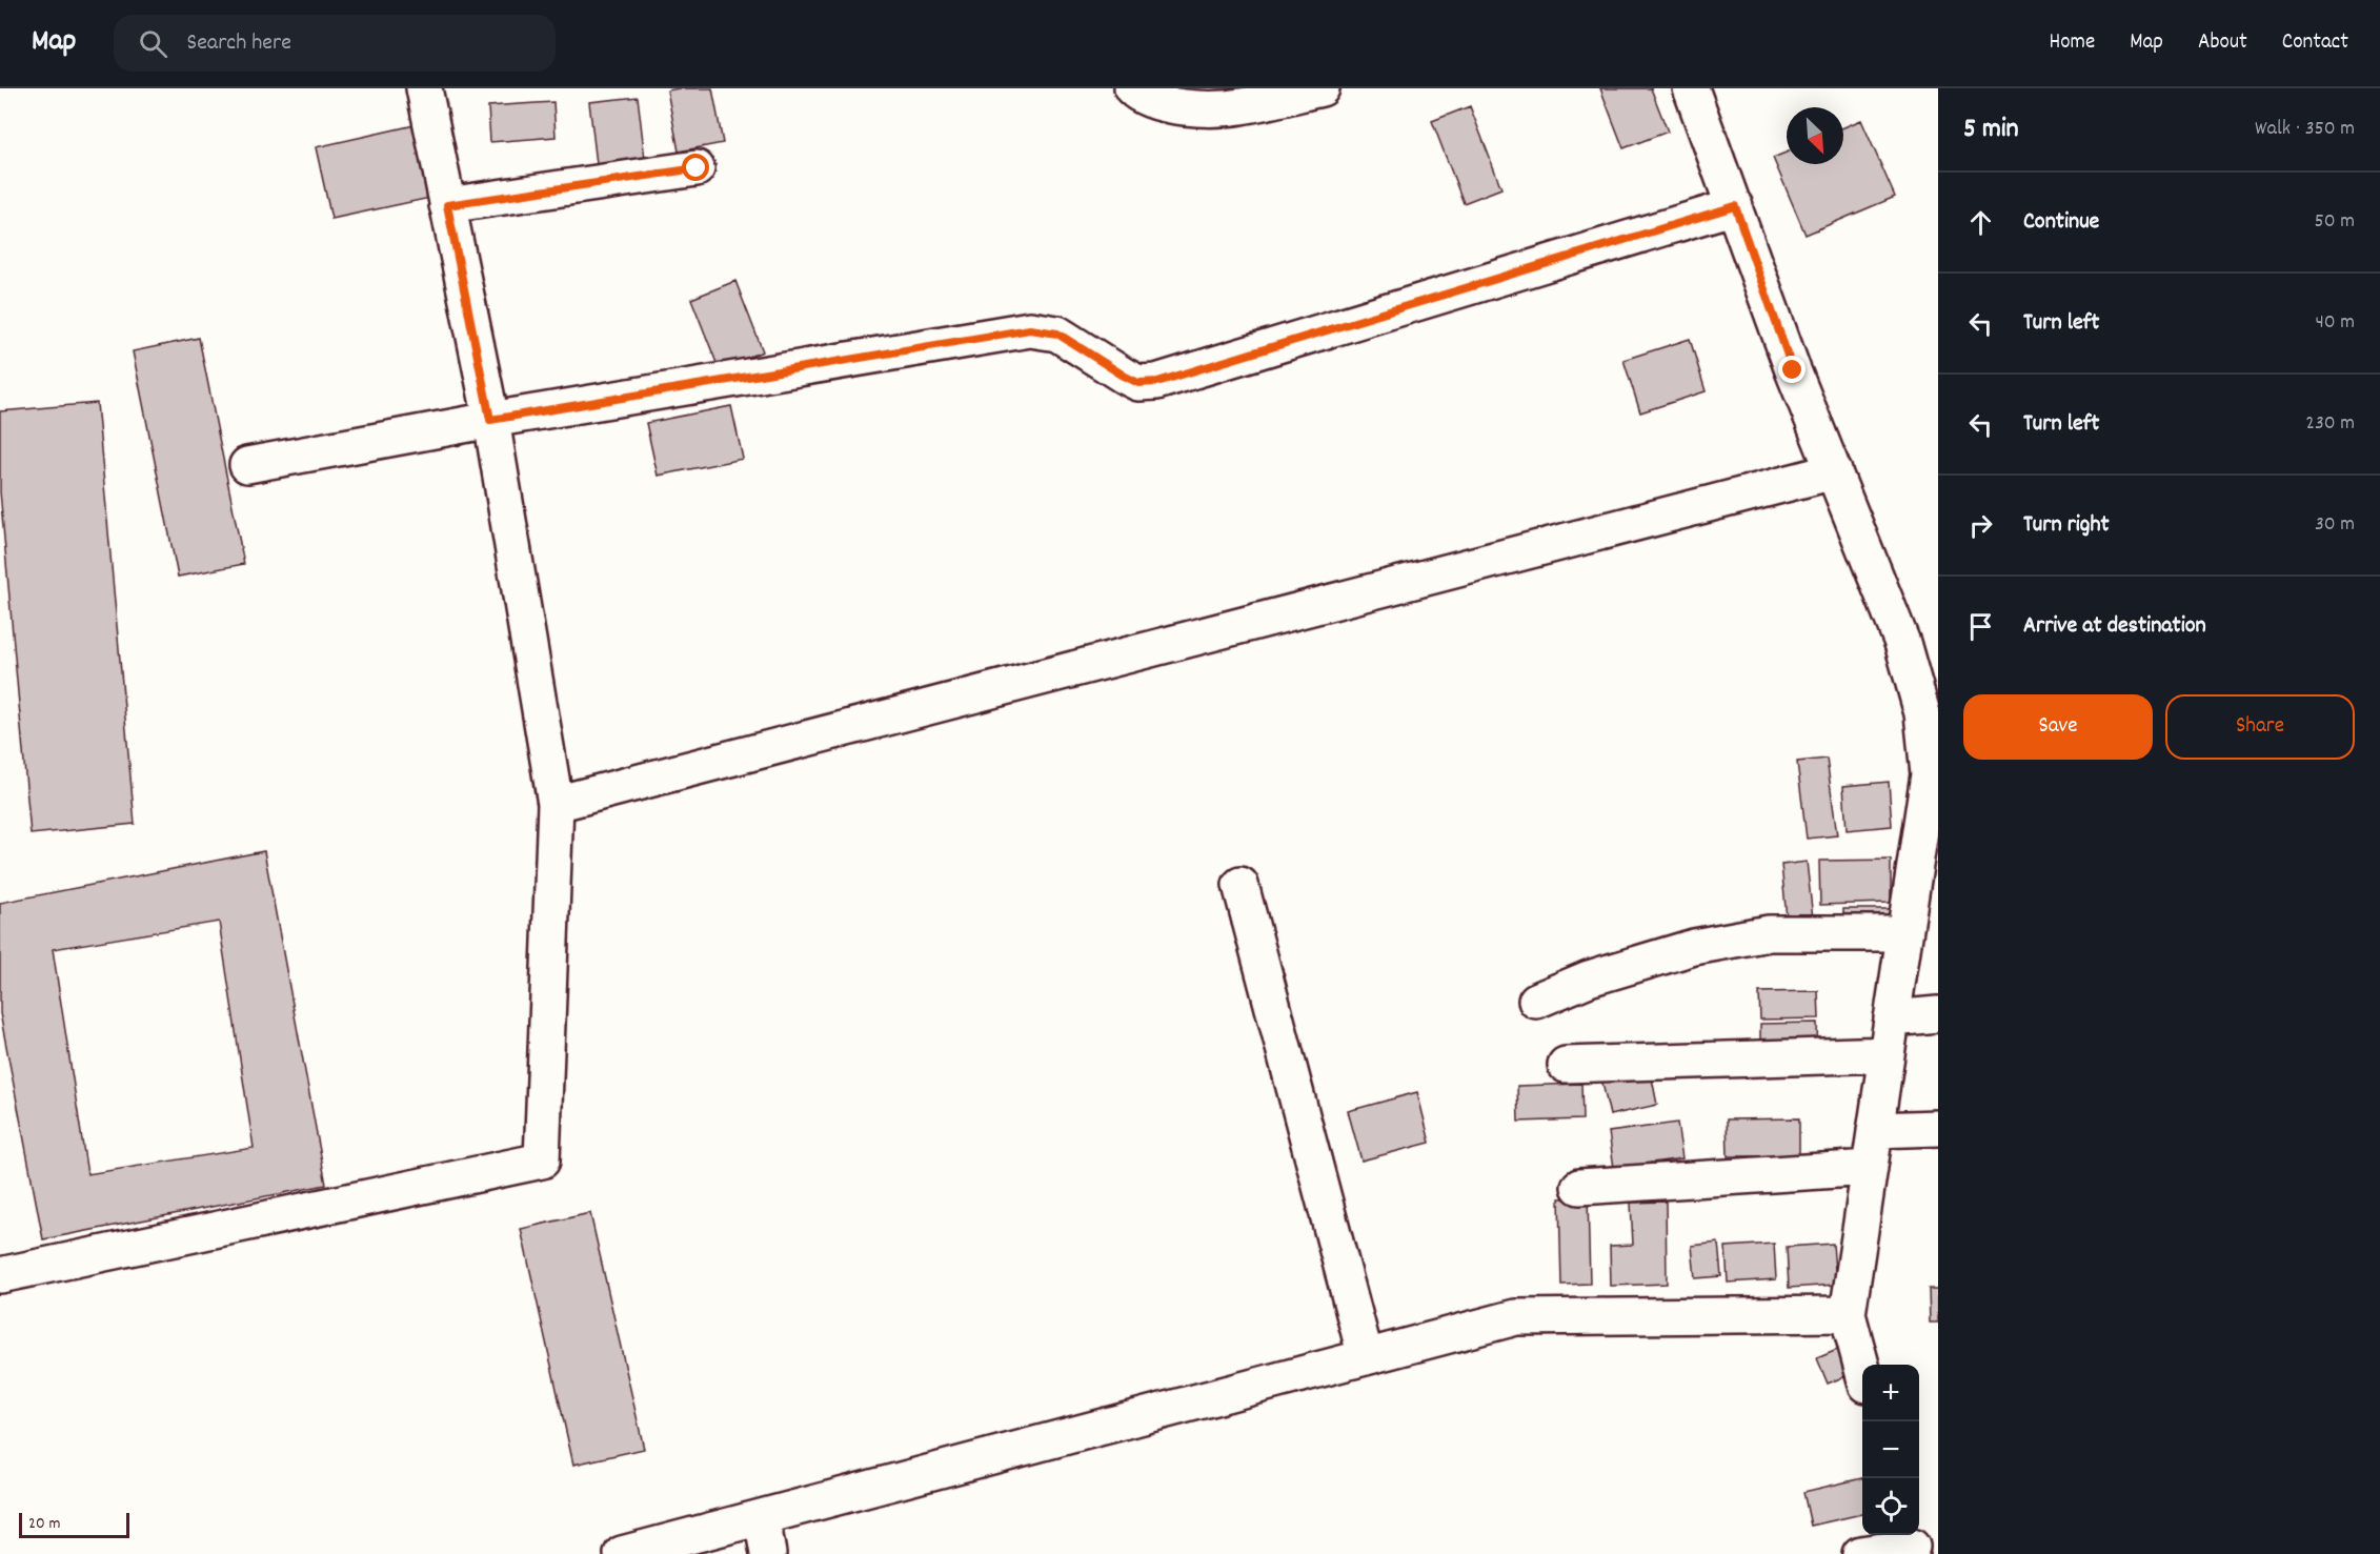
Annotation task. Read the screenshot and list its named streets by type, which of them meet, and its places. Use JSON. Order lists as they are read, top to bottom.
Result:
{
  "scale_bar": "20 m",
  "north": "bottom right",
  "page": {
    "header": "Map",
    "search": "Search here",
    "nav": [
      "Home",
      "Map",
      "About",
      "Contact"
    ],
    "heading": ["5 min", "Walk · 350 m"],
    "list": [
      ["Continue", "50 m"],
      ["Turn left", "40 m"],
      ["Turn left", "230 m"],
      ["Turn right", "30 m"],
      "Arrive at destination"
    ],
    "buttons": ["Save", "Share"],
    "map_buttons": ["+", "−"],
    "scale": "20 m"
  }
}
